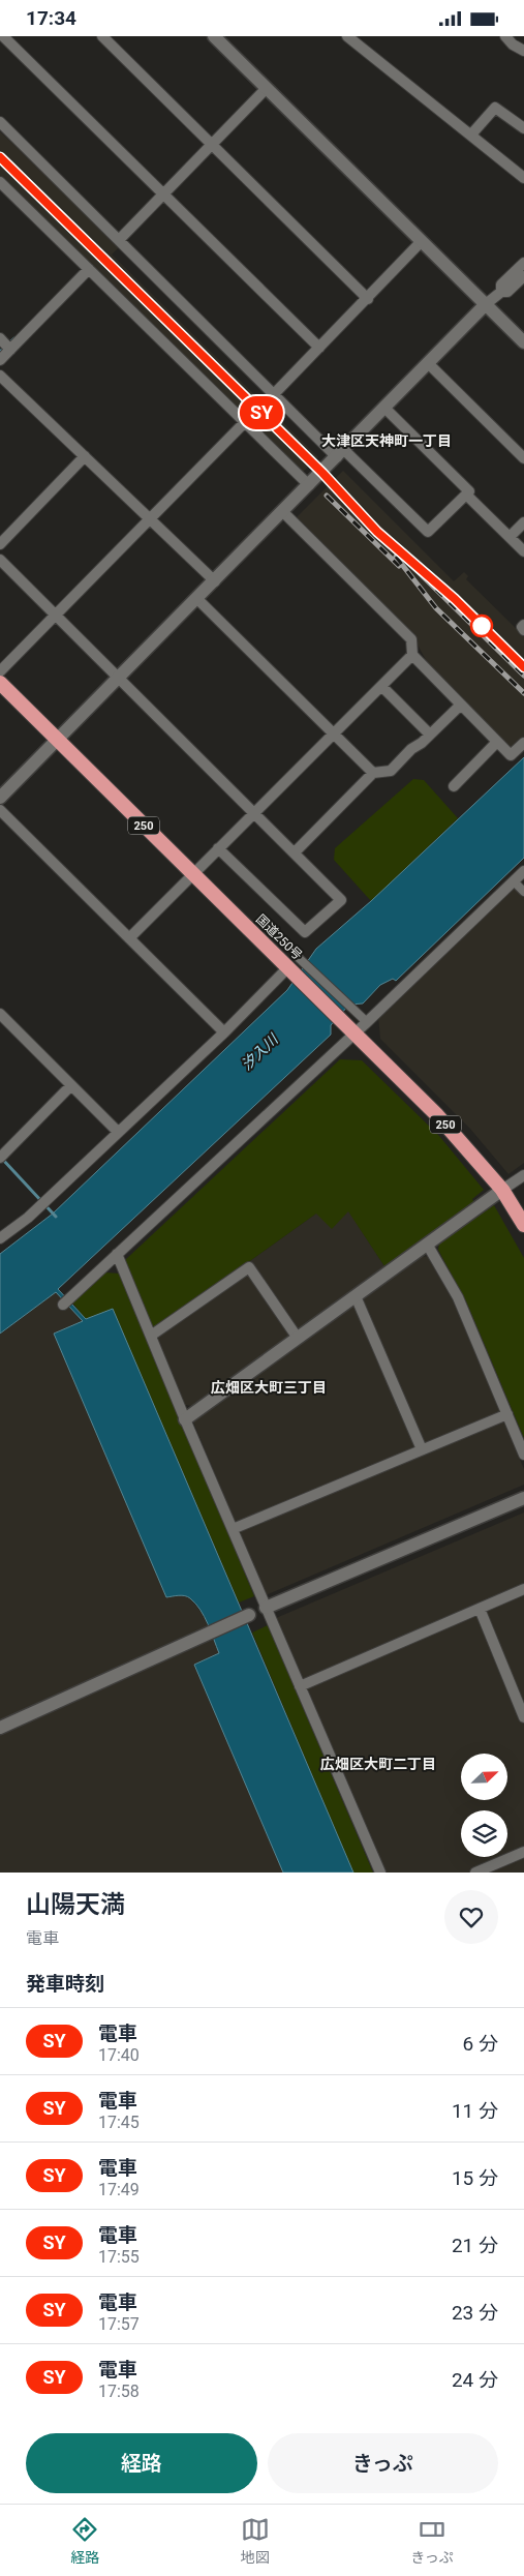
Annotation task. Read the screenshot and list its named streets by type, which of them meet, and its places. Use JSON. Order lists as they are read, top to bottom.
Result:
{
  "streets": {
    "highway": ["250", "国道250号"]
  },
  "districts": ["大津区天神町一丁目", "広畑区大町三丁目", "広畑区大町二丁目"],
  "water": ["汐入川"],
  "north": "top right",
  "page": {
    "status": "17:34",
    "on_map": "SY",
    "heading": [
      ["山陽天満", "電車"],
      "発車時刻"
    ],
    "list": [
      {
        "mark": "SY",
        "name": "電車",
        "note": "17:40",
        "value": "6 分"
      },
      {
        "mark": "SY",
        "name": "電車",
        "note": "17:45",
        "value": "11 分"
      },
      {
        "mark": "SY",
        "name": "電車",
        "note": "17:49",
        "value": "15 分"
      },
      {
        "mark": "SY",
        "name": "電車",
        "note": "17:55",
        "value": "21 分"
      },
      {
        "mark": "SY",
        "name": "電車",
        "note": "17:57",
        "value": "23 分"
      },
      {
        "mark": "SY",
        "name": "電車",
        "note": "17:58",
        "value": "24 分"
      }
    ],
    "buttons": ["経路", "きっぷ"],
    "tabs": ["経路", "地図", "きっぷ"]
  }
}
